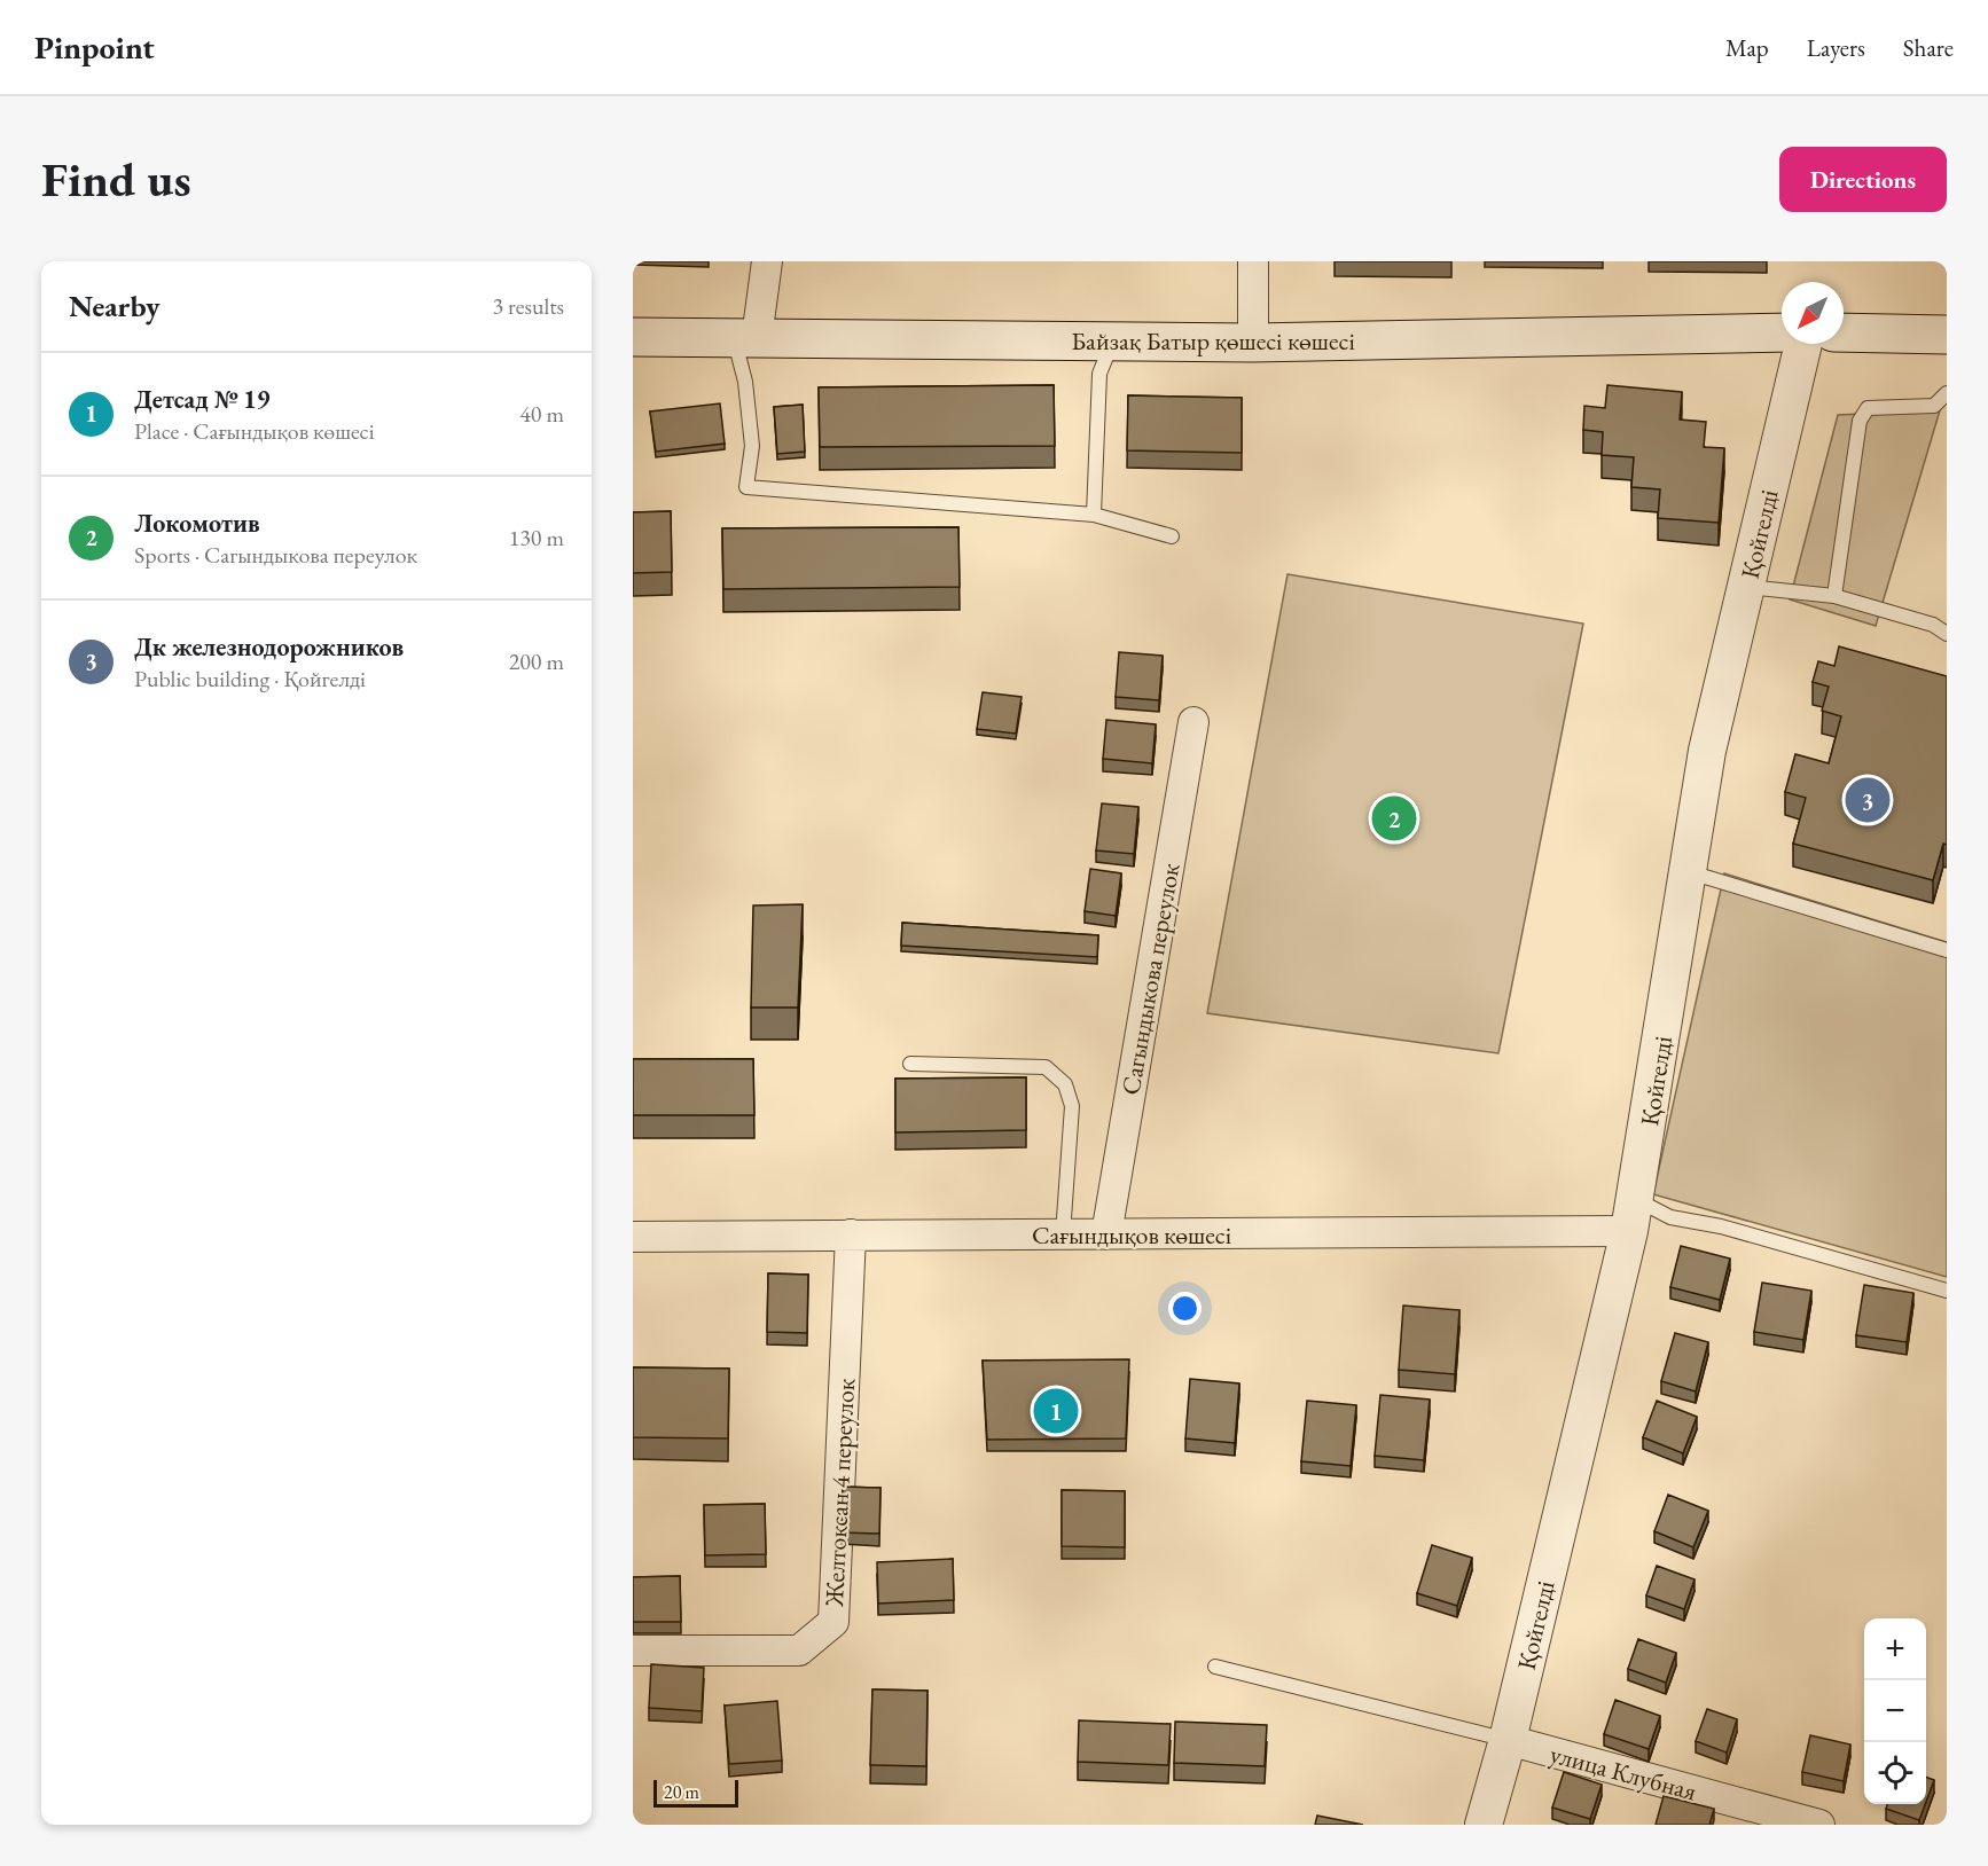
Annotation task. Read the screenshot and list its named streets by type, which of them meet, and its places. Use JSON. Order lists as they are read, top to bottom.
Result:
{
  "streets": {
    "main road": ["Байзақ Батыр қөшесі көшесі"],
    "street": [
      "Қойгелді",
      "Сагындыкова переулок",
      "Сағындықов көшесі",
      "Желтоксан 4 переулок",
      "улица Клубная"
    ]
  },
  "crossings": [
    ["Қойгелді", "Сағындықов көшесі"],
    ["Қойгелді", "улица Клубная"],
    ["Сагындыкова переулок", "Сағындықов көшесі"],
    ["Сағындықов көшесі", "Желтоксан 4 переулок"]
  ],
  "scale_bar": "20 m",
  "north": "bottom left",
  "page": {
    "header": "Pinpoint",
    "nav": ["Map", "Layers", "Share"],
    "buttons": "Directions",
    "title": "Find us",
    "heading": ["Nearby", "3 results"],
    "list": [
      {
        "mark": "1",
        "name": "Детсад № 19",
        "note": "Place · Сағындықов көшесі",
        "value": "40 m"
      },
      {
        "mark": "2",
        "name": "Локомотив",
        "note": "Sports · Сагындыкова переулок",
        "value": "130 m"
      },
      {
        "mark": "3",
        "name": "Дк железнодорожников",
        "note": "Public building · Қойгелді",
        "value": "200 m"
      }
    ],
    "pins": ["3", "2", "1"],
    "map_buttons": ["+", "−"],
    "scale": "20 m"
  }
}
